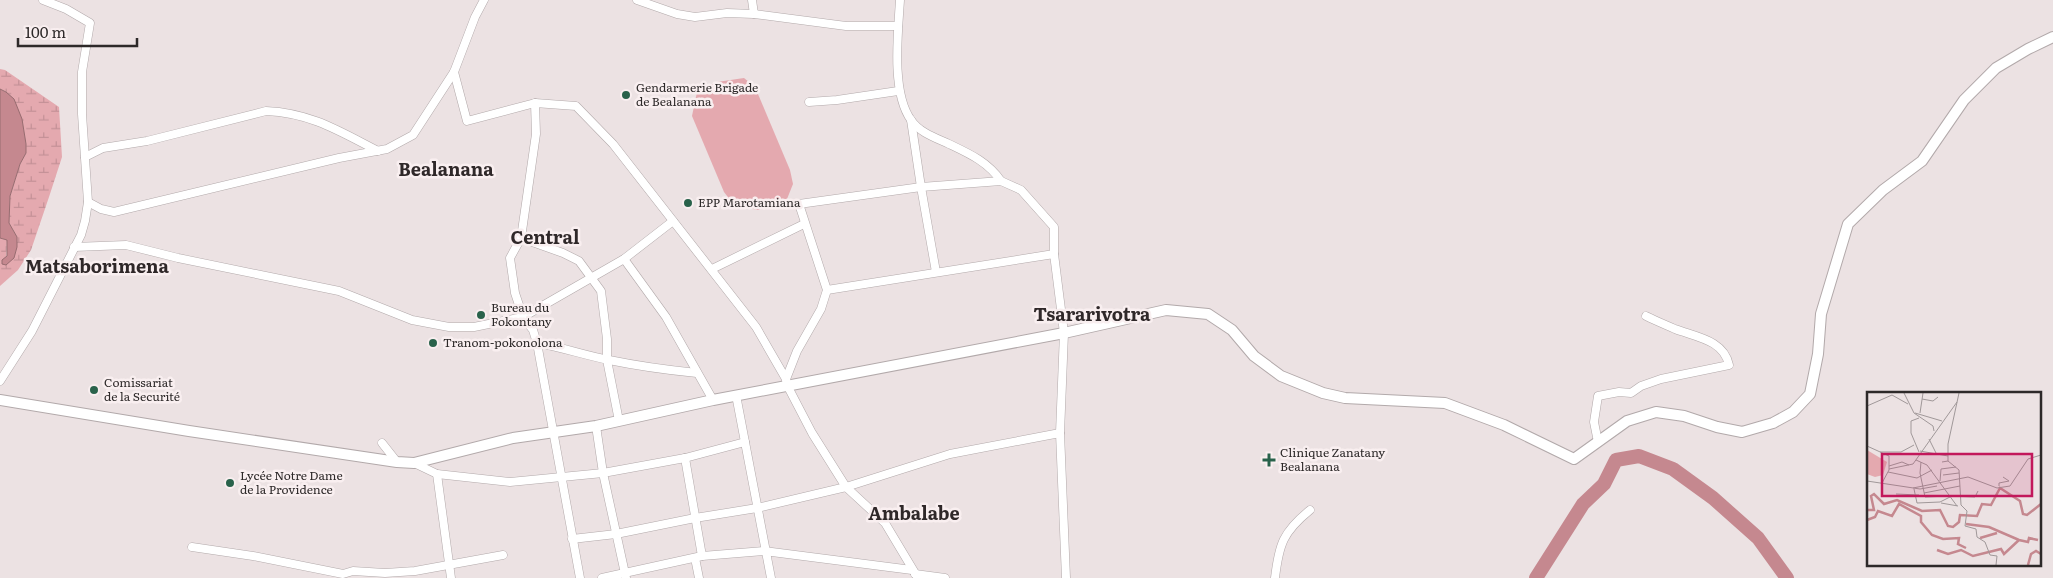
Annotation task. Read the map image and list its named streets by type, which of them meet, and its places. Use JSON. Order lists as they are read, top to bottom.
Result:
{
  "districts": [
    "Bealanana",
    "Central",
    "Matsaborimena",
    "Tsararivotra",
    "Ambalabe"
  ],
  "places": {
    "other": [
      "Gendarmerie Brigade de Bealanana",
      "EPP Marotamiana",
      "Bureau du Fokontany",
      "Tranom-pokonolona",
      "Comissariat de la Securité",
      "Lycée Notre Dame de la Providence"
    ],
    "health": ["Clinique Zanatany Bealanana"]
  },
  "scale_bar": "100 m"
}
